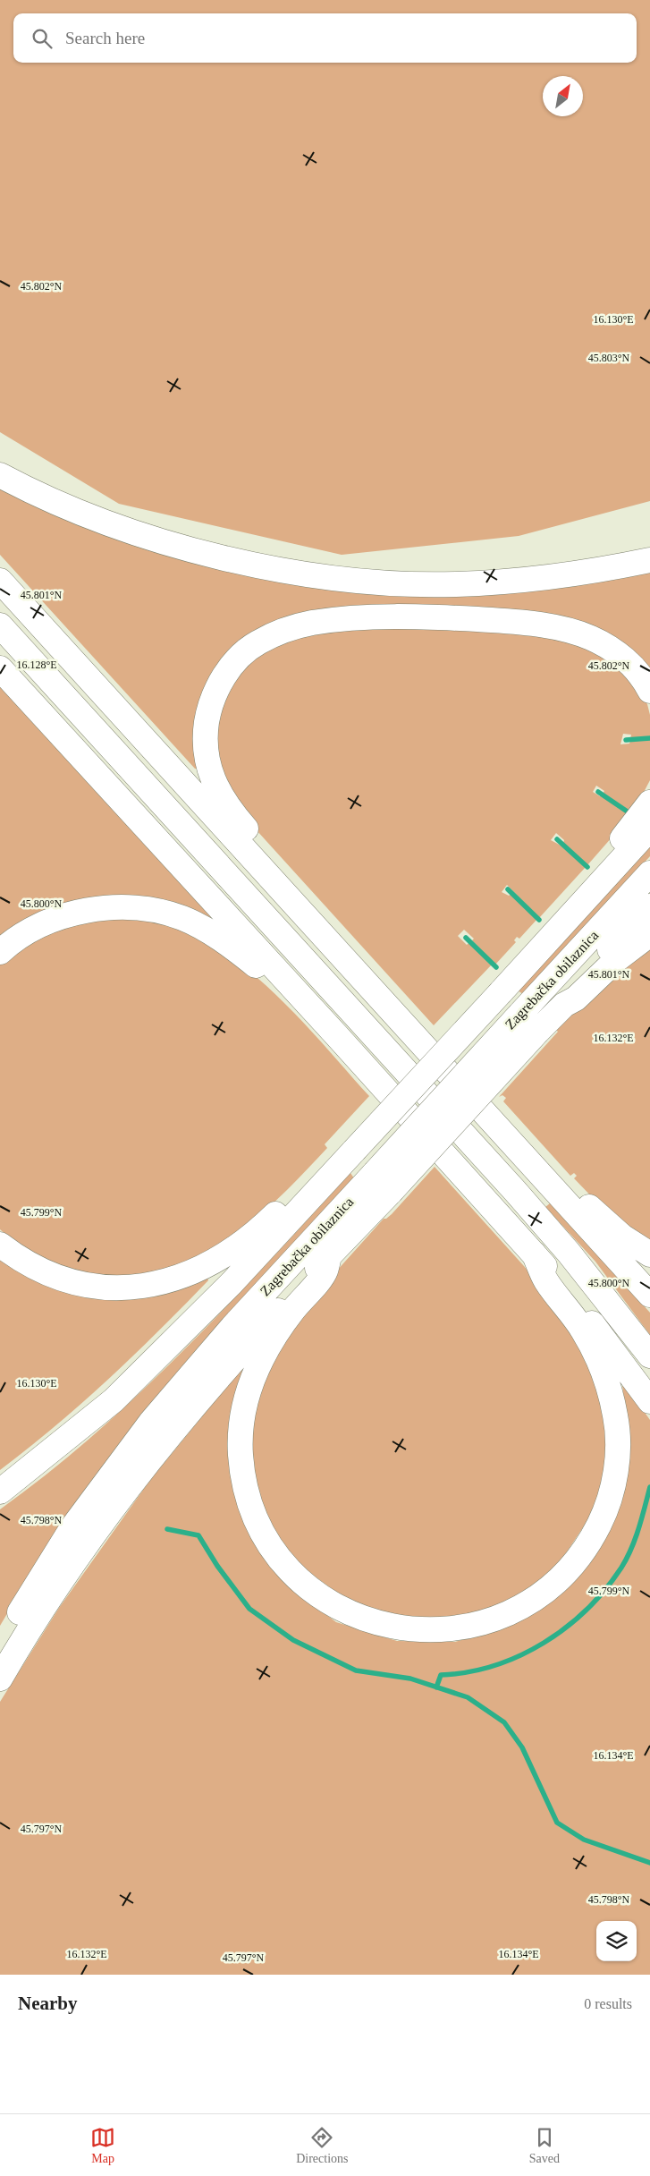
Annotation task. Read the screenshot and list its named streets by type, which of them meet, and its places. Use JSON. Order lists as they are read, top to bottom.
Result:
{
  "streets": {
    "highway": ["Zagrebačka obilaznica"]
  },
  "north": "top right",
  "page": {
    "search": "Search here",
    "heading": ["Nearby", "0 results"],
    "nav": ["Map", "Directions", "Saved"]
  },
  "coordinates": [
    "45.802°N",
    "16.130°E",
    "45.803°N",
    "45.801°N",
    "16.128°E",
    "45.800°N",
    "16.132°E",
    "45.799°N",
    "45.798°N",
    "16.134°E",
    "45.797°N"
  ]
}
